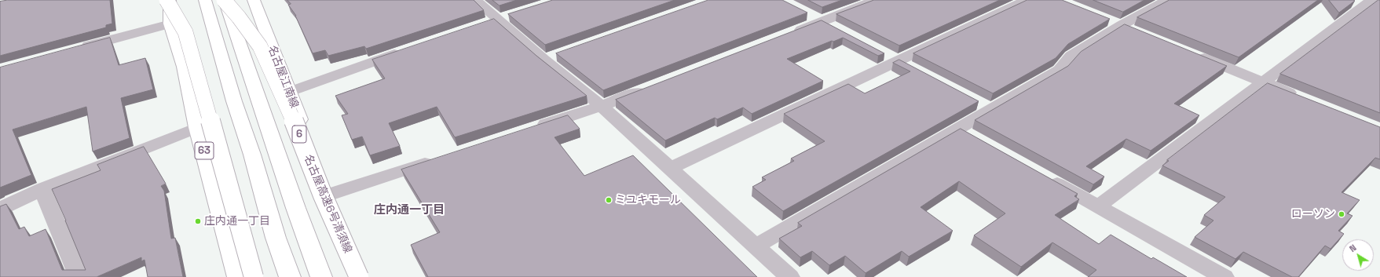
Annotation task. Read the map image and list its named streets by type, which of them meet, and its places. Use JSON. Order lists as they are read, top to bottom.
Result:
{
  "streets": {
    "main road": [
      "名古屋江南線",
      "6",
      "63",
      "名古屋高速6号清須線"
    ]
  },
  "crossings": [
    ["名古屋江南線", "名古屋高速6号清須線"]
  ],
  "districts": ["庄内通一丁目"],
  "places": ["ミユキモール", "ローソン", "庄内通一丁目"],
  "north": "top left"
}
